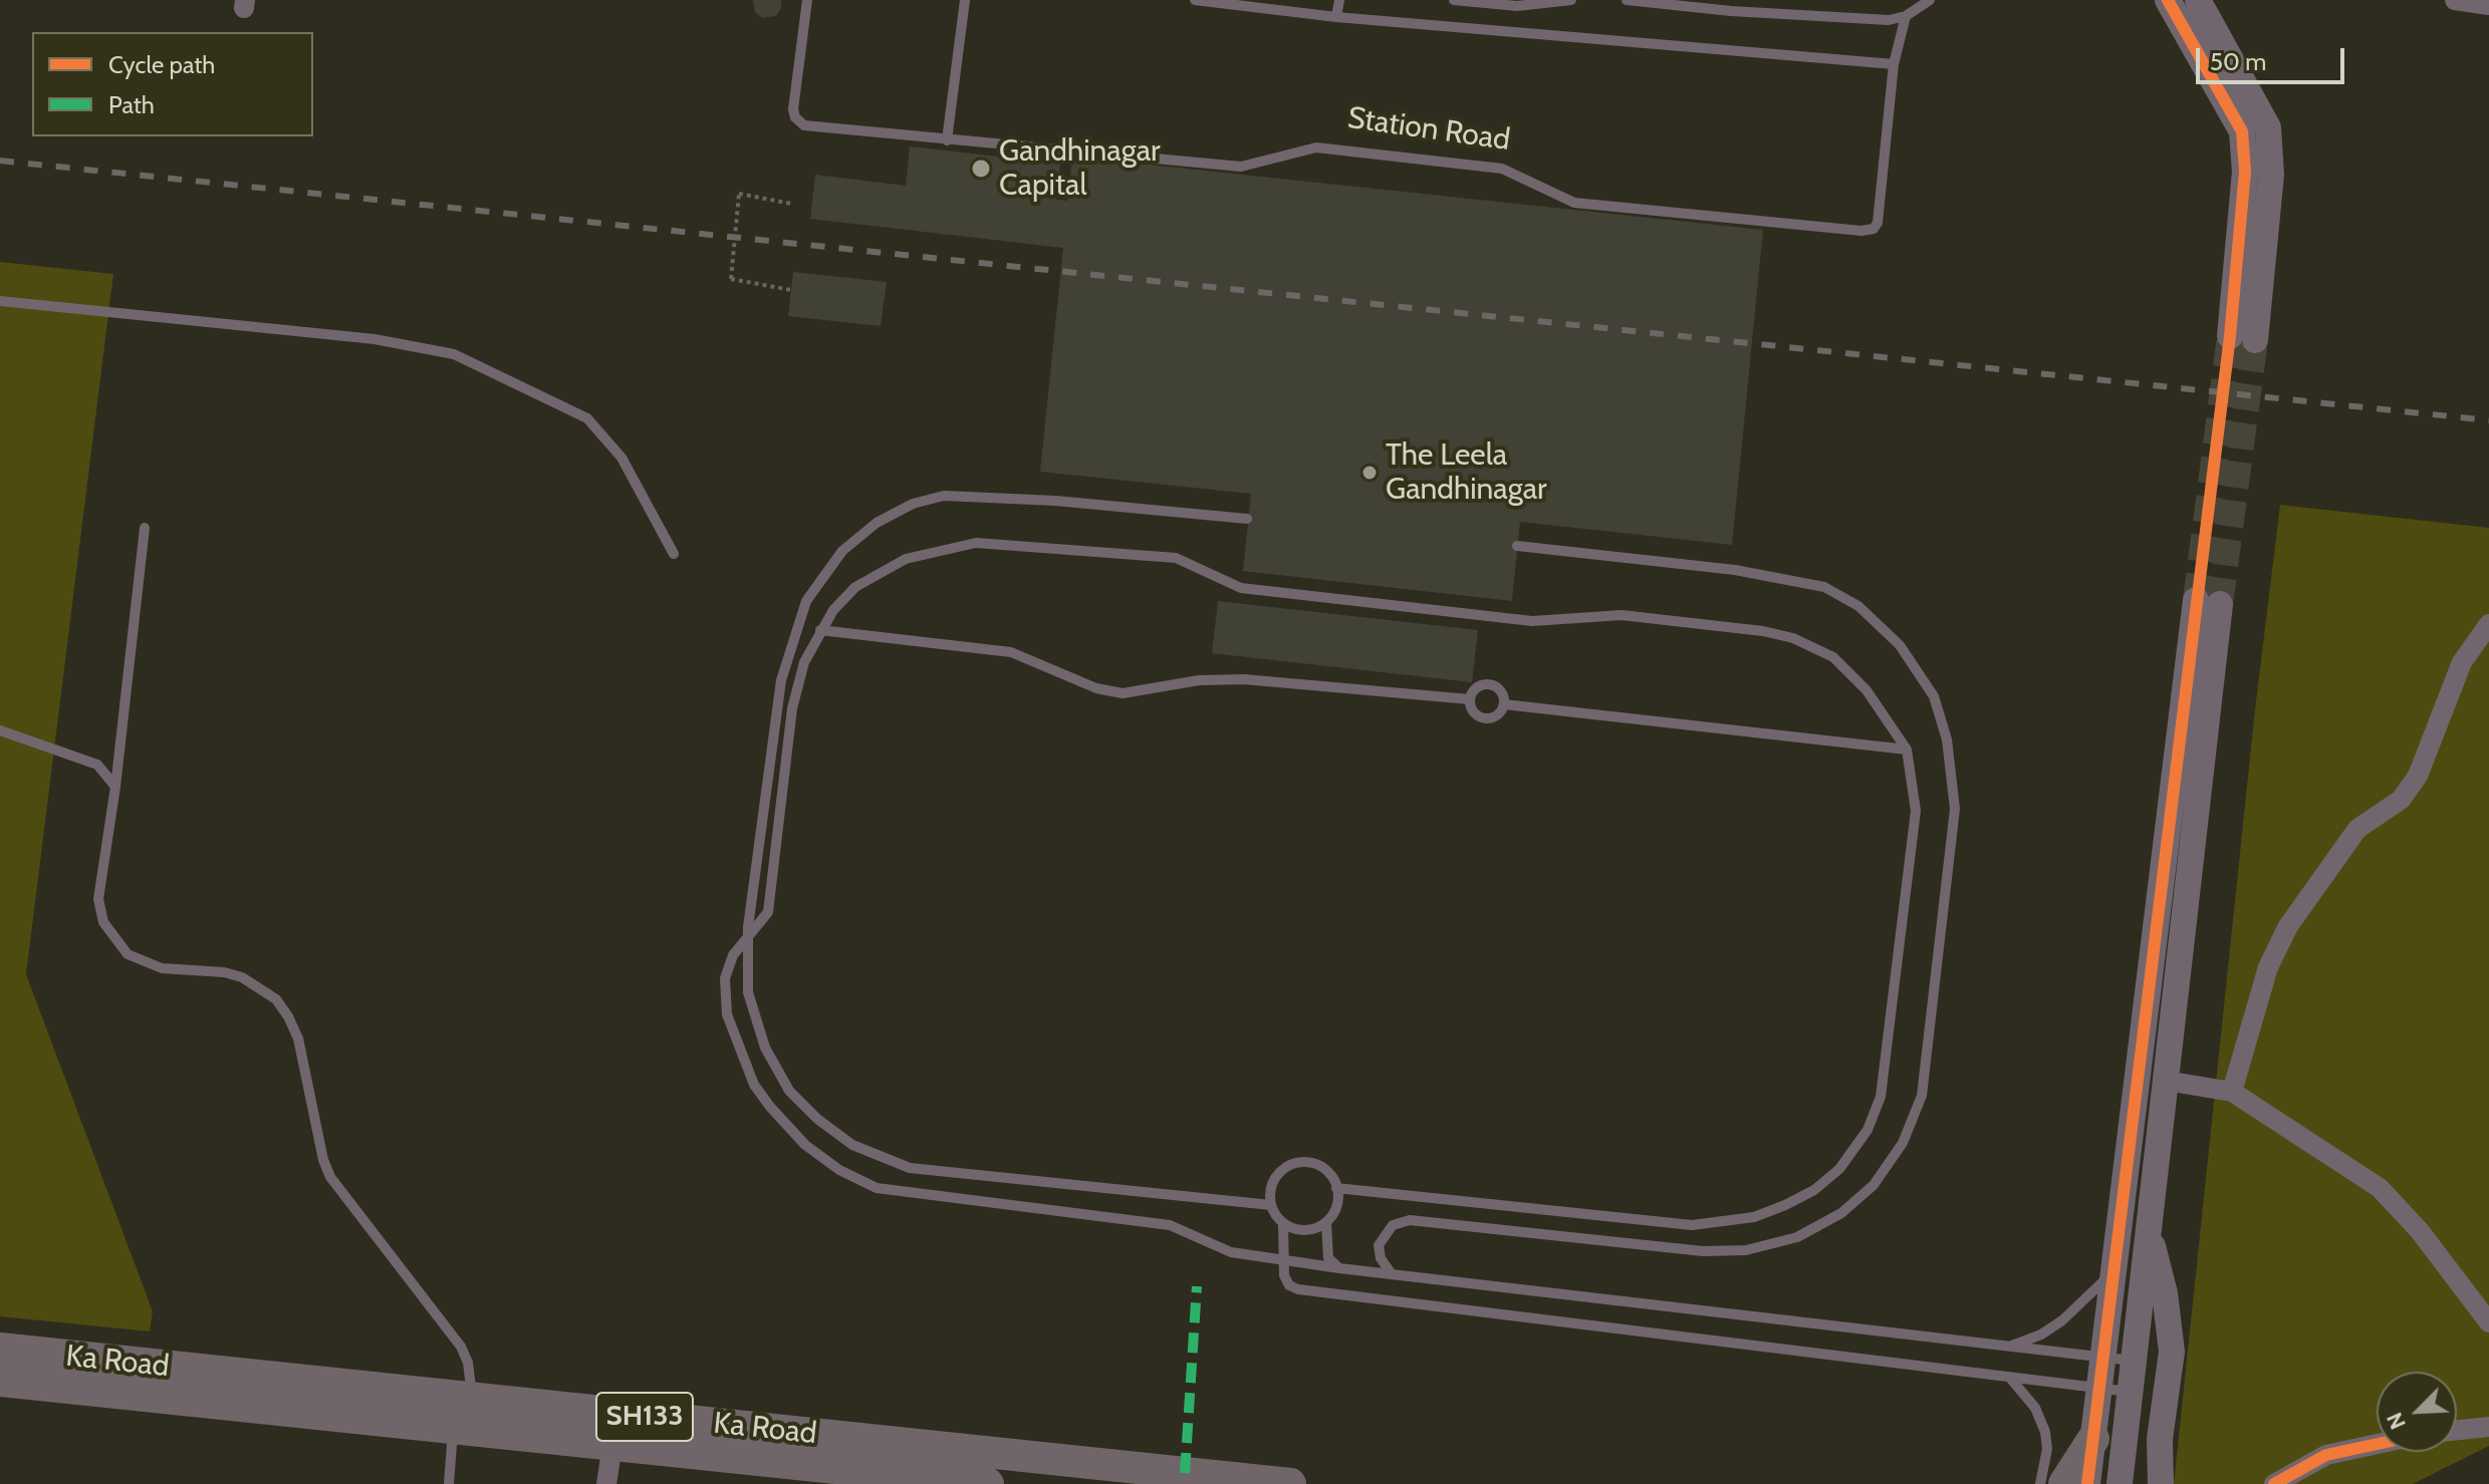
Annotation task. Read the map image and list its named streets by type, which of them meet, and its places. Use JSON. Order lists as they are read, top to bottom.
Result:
{
  "streets": {
    "main road": ["Ka Road", "SH133"],
    "lane": ["Station Road"]
  },
  "places": ["Gandhinagar Capital", "The Leela Gandhinagar"],
  "legend": ["Cycle path", "Path"],
  "scale_bar": "50 m",
  "north": "bottom left"
}
